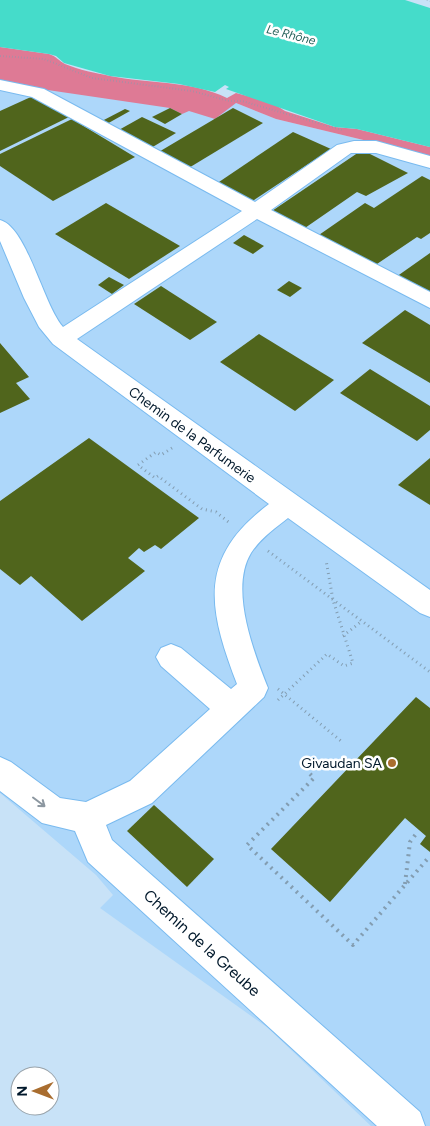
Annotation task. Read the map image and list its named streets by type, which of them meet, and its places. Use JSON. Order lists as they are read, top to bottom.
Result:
{
  "streets": {
    "street": ["Chemin de la Parfumerie", "Chemin de la Greube"]
  },
  "water": ["Le Rhône"],
  "places": ["Givaudan SA"],
  "north": "left"
}
